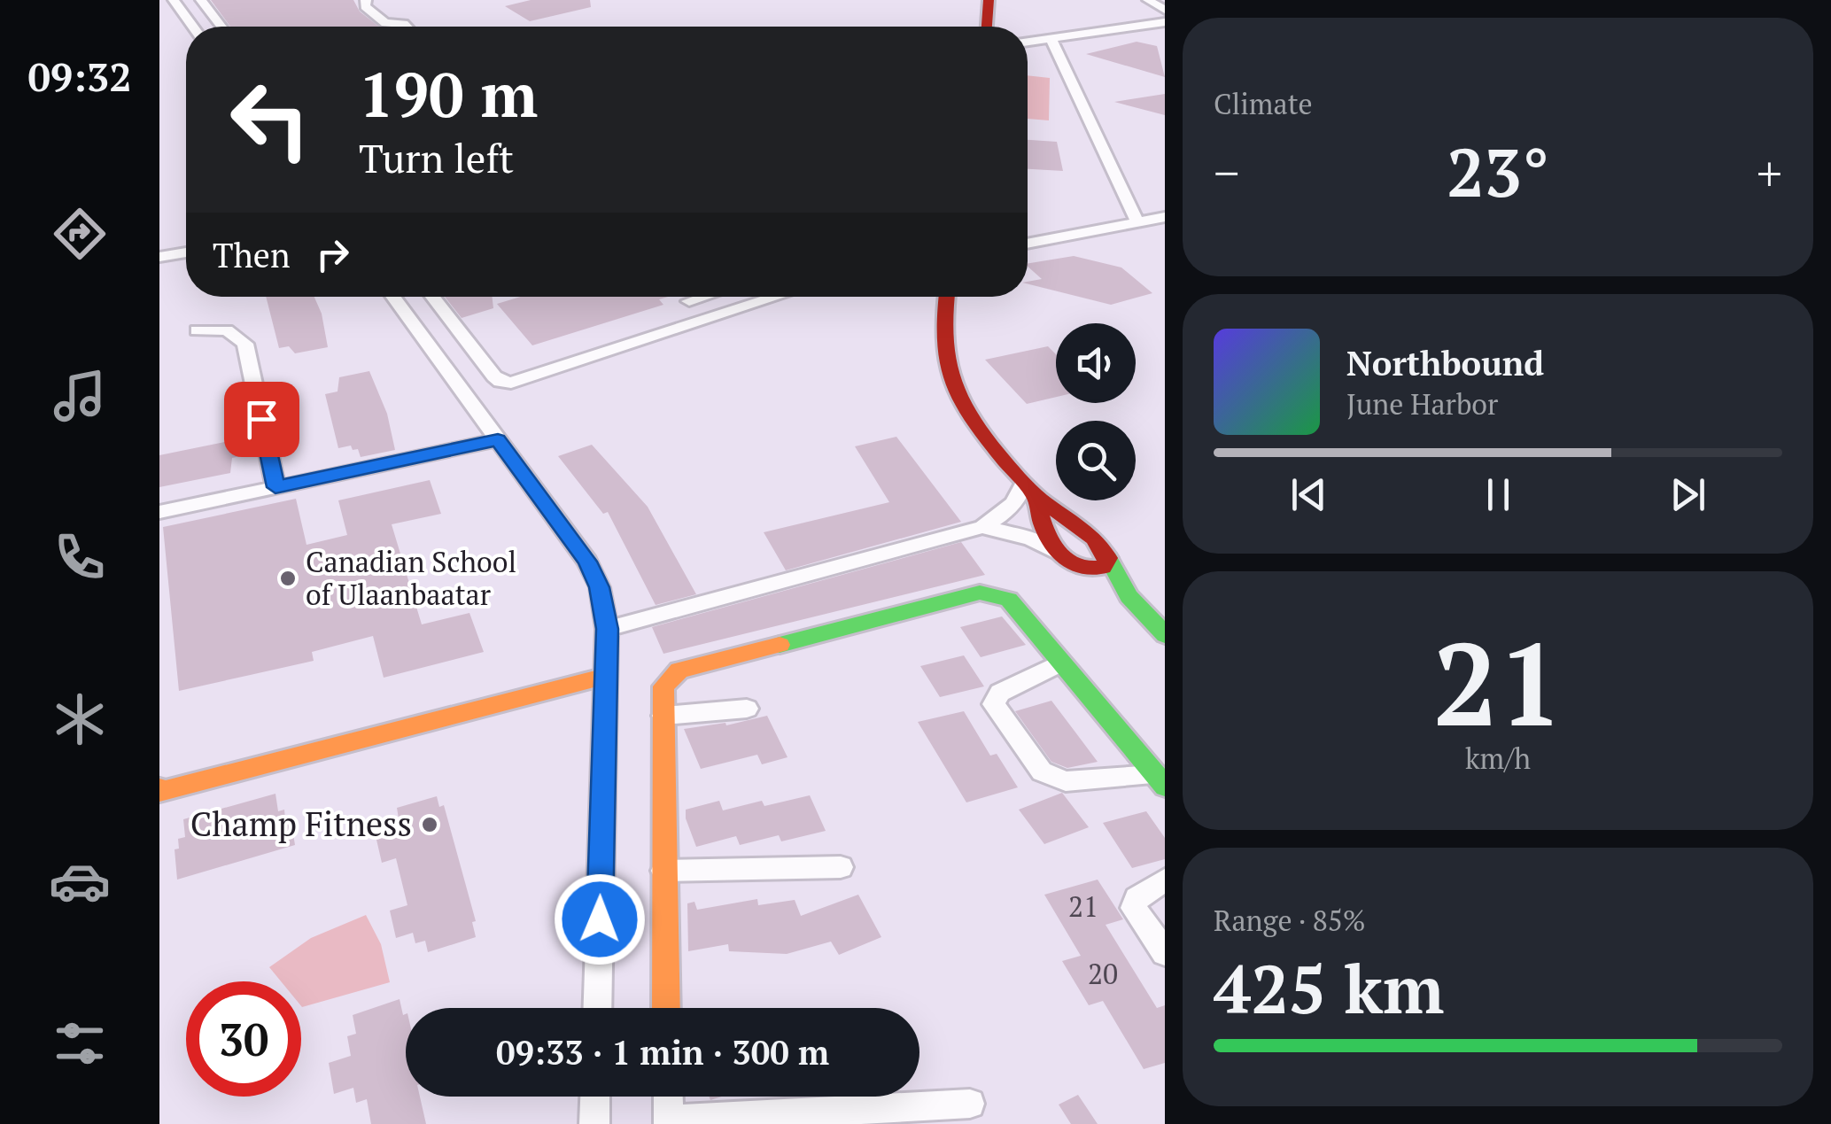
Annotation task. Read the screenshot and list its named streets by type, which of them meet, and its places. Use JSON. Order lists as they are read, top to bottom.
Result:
{
  "places": ["Canadian School of Ulaanbaatar", "Champ Fitness"],
  "house_numbers": ["21", "20"],
  "page": {
    "tabs": "09:32",
    "tile": [
      "Climate",
      ["21", "km/h"],
      ["Range · 85%", "425 km"]
    ],
    "turn": ["190 m", "Turn left"],
    "heat": ["−", "23°", "+"],
    "then": "Then",
    "song": ["Northbound", "June Harbor"],
    "limit": "30",
    "trip": "09:33 · 1 min · 300 m"
  }
}
